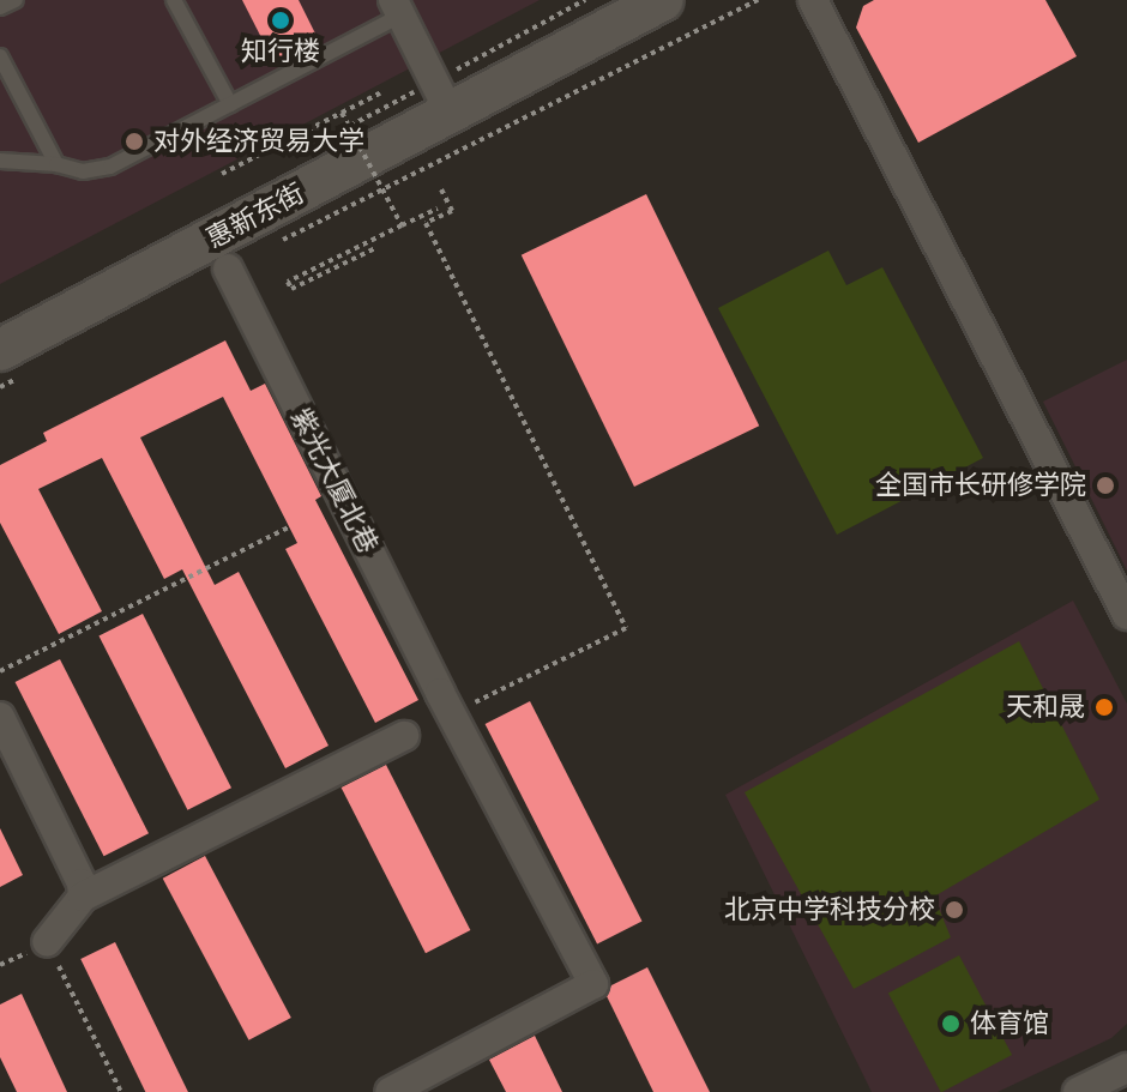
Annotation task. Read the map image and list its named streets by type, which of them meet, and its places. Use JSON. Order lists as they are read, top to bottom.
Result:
{
  "streets": {
    "street": ["惠新东街", "紫光大厦北巷"]
  },
  "places": [
    "知行楼",
    "对外经济贸易大学",
    "全国市长研修学院",
    "天和晟",
    "北京中学科技分校",
    "体育馆"
  ]
}
